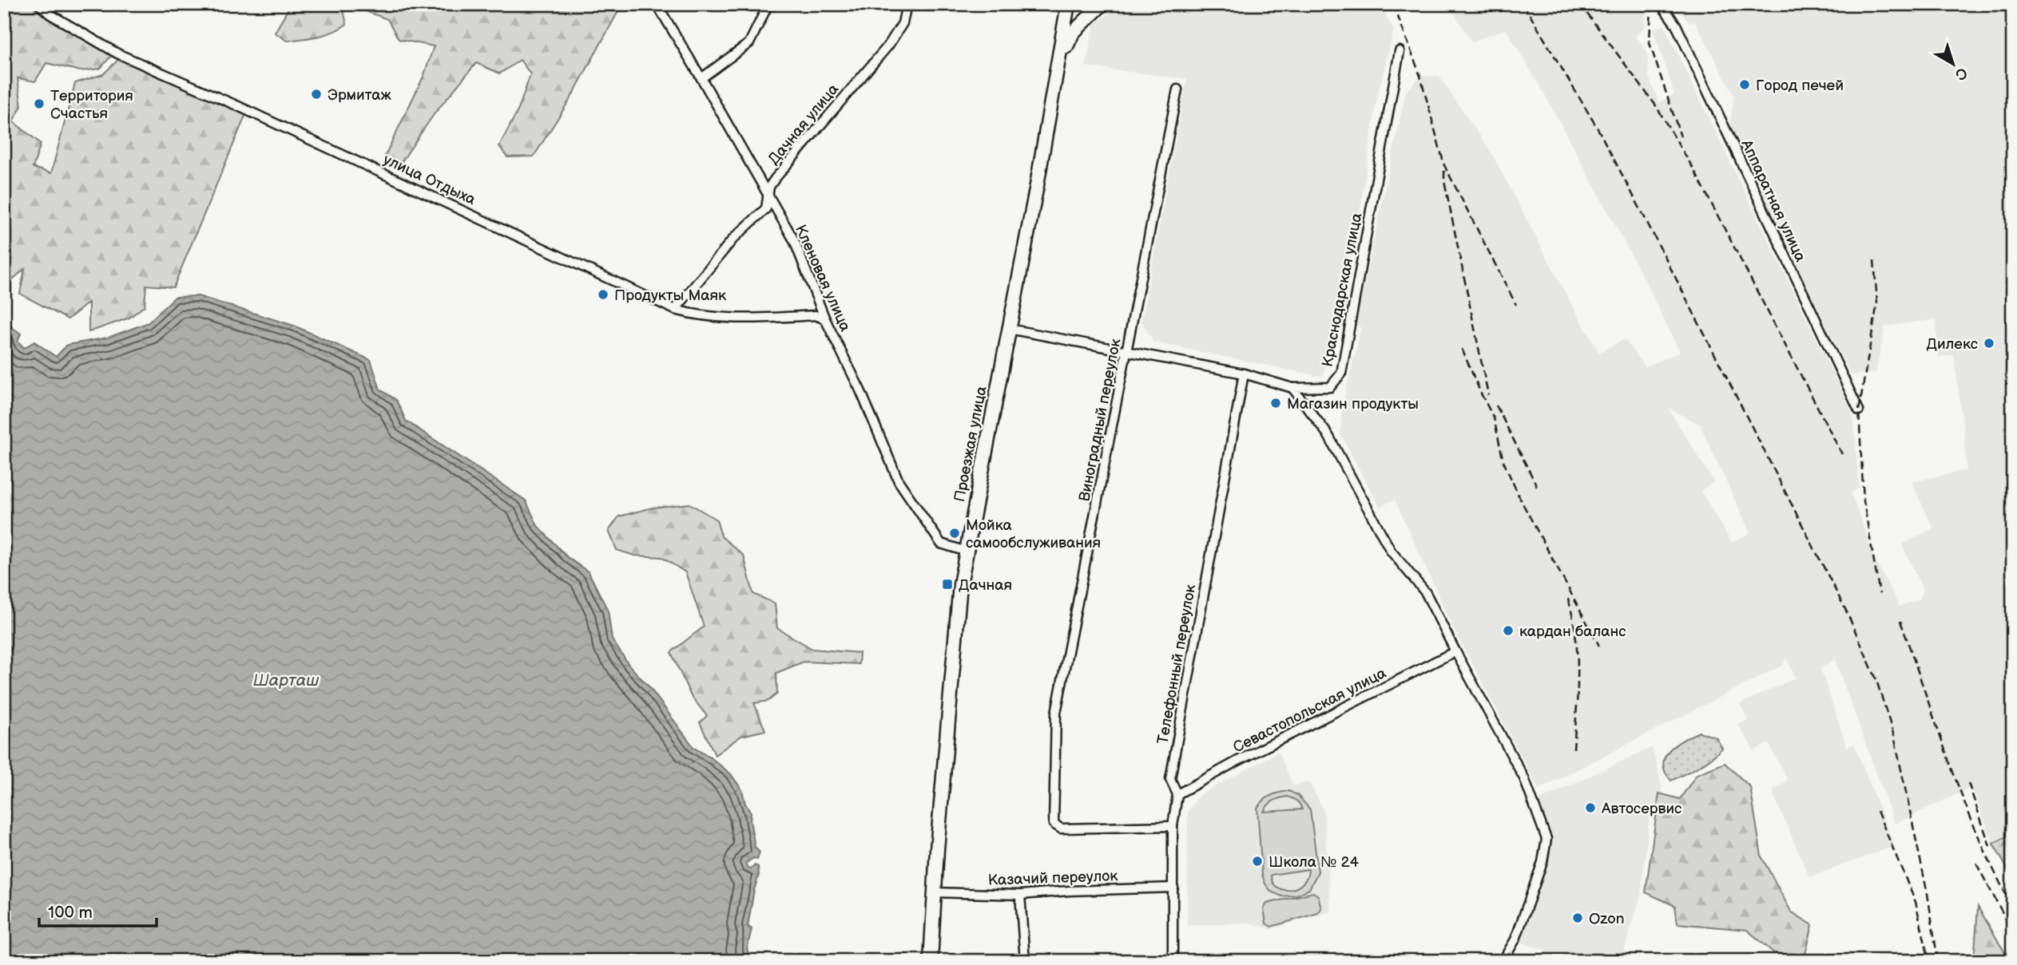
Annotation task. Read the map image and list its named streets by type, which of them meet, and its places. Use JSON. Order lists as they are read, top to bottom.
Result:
{
  "streets": {
    "main road": ["Проезжая улица"],
    "street": [
      "Дачная улица",
      "улица Отдыха",
      "Аппаратная улица",
      "Кленовая улица",
      "Краснодарская улица",
      "Виноградный переулок",
      "Телефонный переулок",
      "Севастопольская улица",
      "Казачий переулок"
    ]
  },
  "crossings": [
    ["Дачная улица", "улица Отдыха"],
    ["Дачная улица", "Кленовая улица"],
    ["улица Отдыха", "Кленовая улица"],
    ["Кленовая улица", "Проезжая улица"],
    ["Краснодарская улица", "Виноградный переулок"],
    ["Краснодарская улица", "Проезжая улица"],
    ["Краснодарская улица", "Телефонный переулок"],
    ["Виноградный переулок", "Телефонный переулок"],
    ["Проезжая улица", "Казачий переулок"],
    ["Телефонный переулок", "Севастопольская улица"],
    ["Телефонный переулок", "Казачий переулок"]
  ],
  "water": ["Шарташ"],
  "places": {
    "other": [
      "Город печей",
      "Эрмитаж",
      "Территория Счастья",
      "Продукты Маяк",
      "Дилекс",
      "Магазин продукты",
      "Мойка самообслуживания",
      "кардан баланс",
      "Автосервис",
      "Школа № 24",
      "Ozon"
    ],
    "transit": ["Дачная"]
  },
  "scale_bar": "100 m",
  "north": "bottom right"
}
